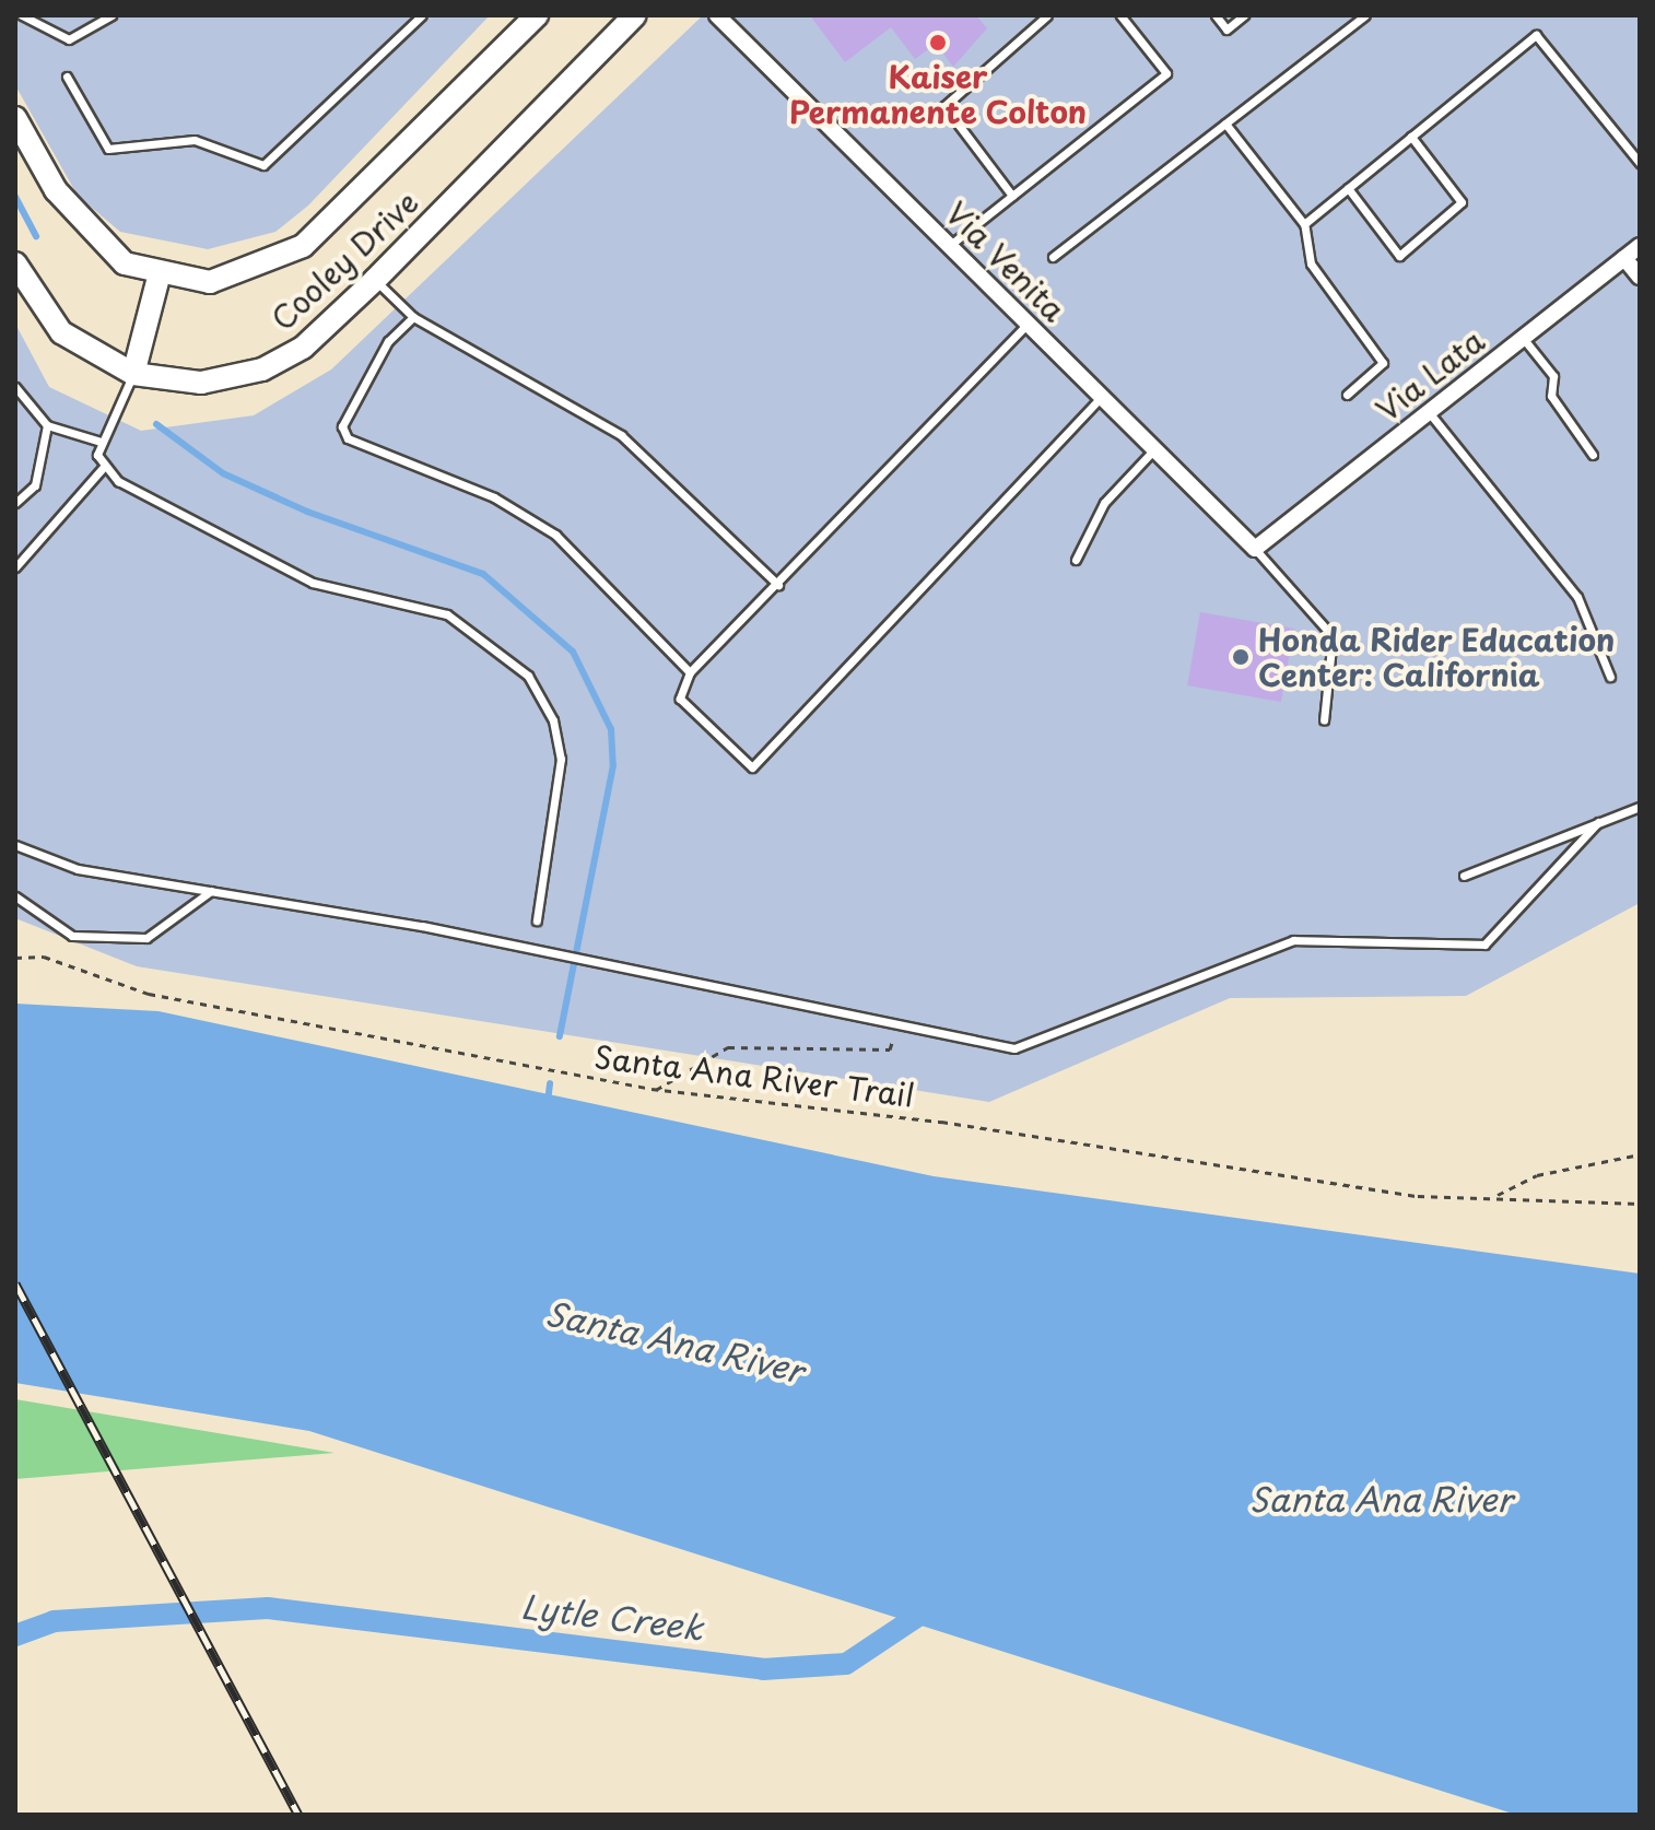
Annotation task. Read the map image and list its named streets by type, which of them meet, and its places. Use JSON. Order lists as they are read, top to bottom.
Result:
{
  "streets": {
    "street": ["Cooley Drive", "Via Venita", "Via Lata"],
    "path": ["Santa Ana River Trail"]
  },
  "crossings": [
    ["Via Venita", "Via Lata"]
  ],
  "water": ["Santa Ana River", "Lytle Creek"],
  "places": ["Kaiser Permanente Colton", "Honda Rider Education Center: California"]
}
